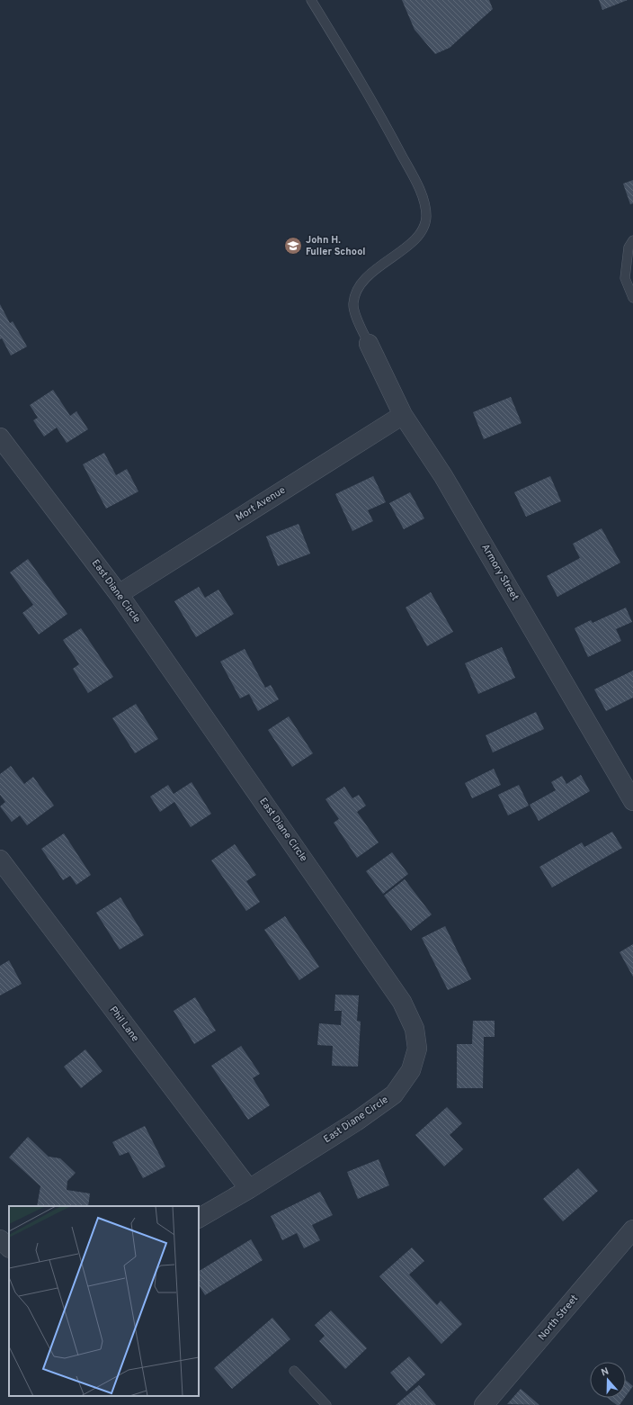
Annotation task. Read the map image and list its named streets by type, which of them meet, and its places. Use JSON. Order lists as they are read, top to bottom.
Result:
{
  "streets": {
    "street": [
      "Mort Avenue",
      "Armory Street",
      "East Diane Circle",
      "Phil Lane",
      "North Street"
    ]
  },
  "crossings": [
    ["Mort Avenue", "Armory Street"],
    ["Mort Avenue", "East Diane Circle"],
    ["East Diane Circle", "Phil Lane"]
  ],
  "places": {
    "school or university": ["John H. Fuller School"]
  },
  "north": "top"
}
